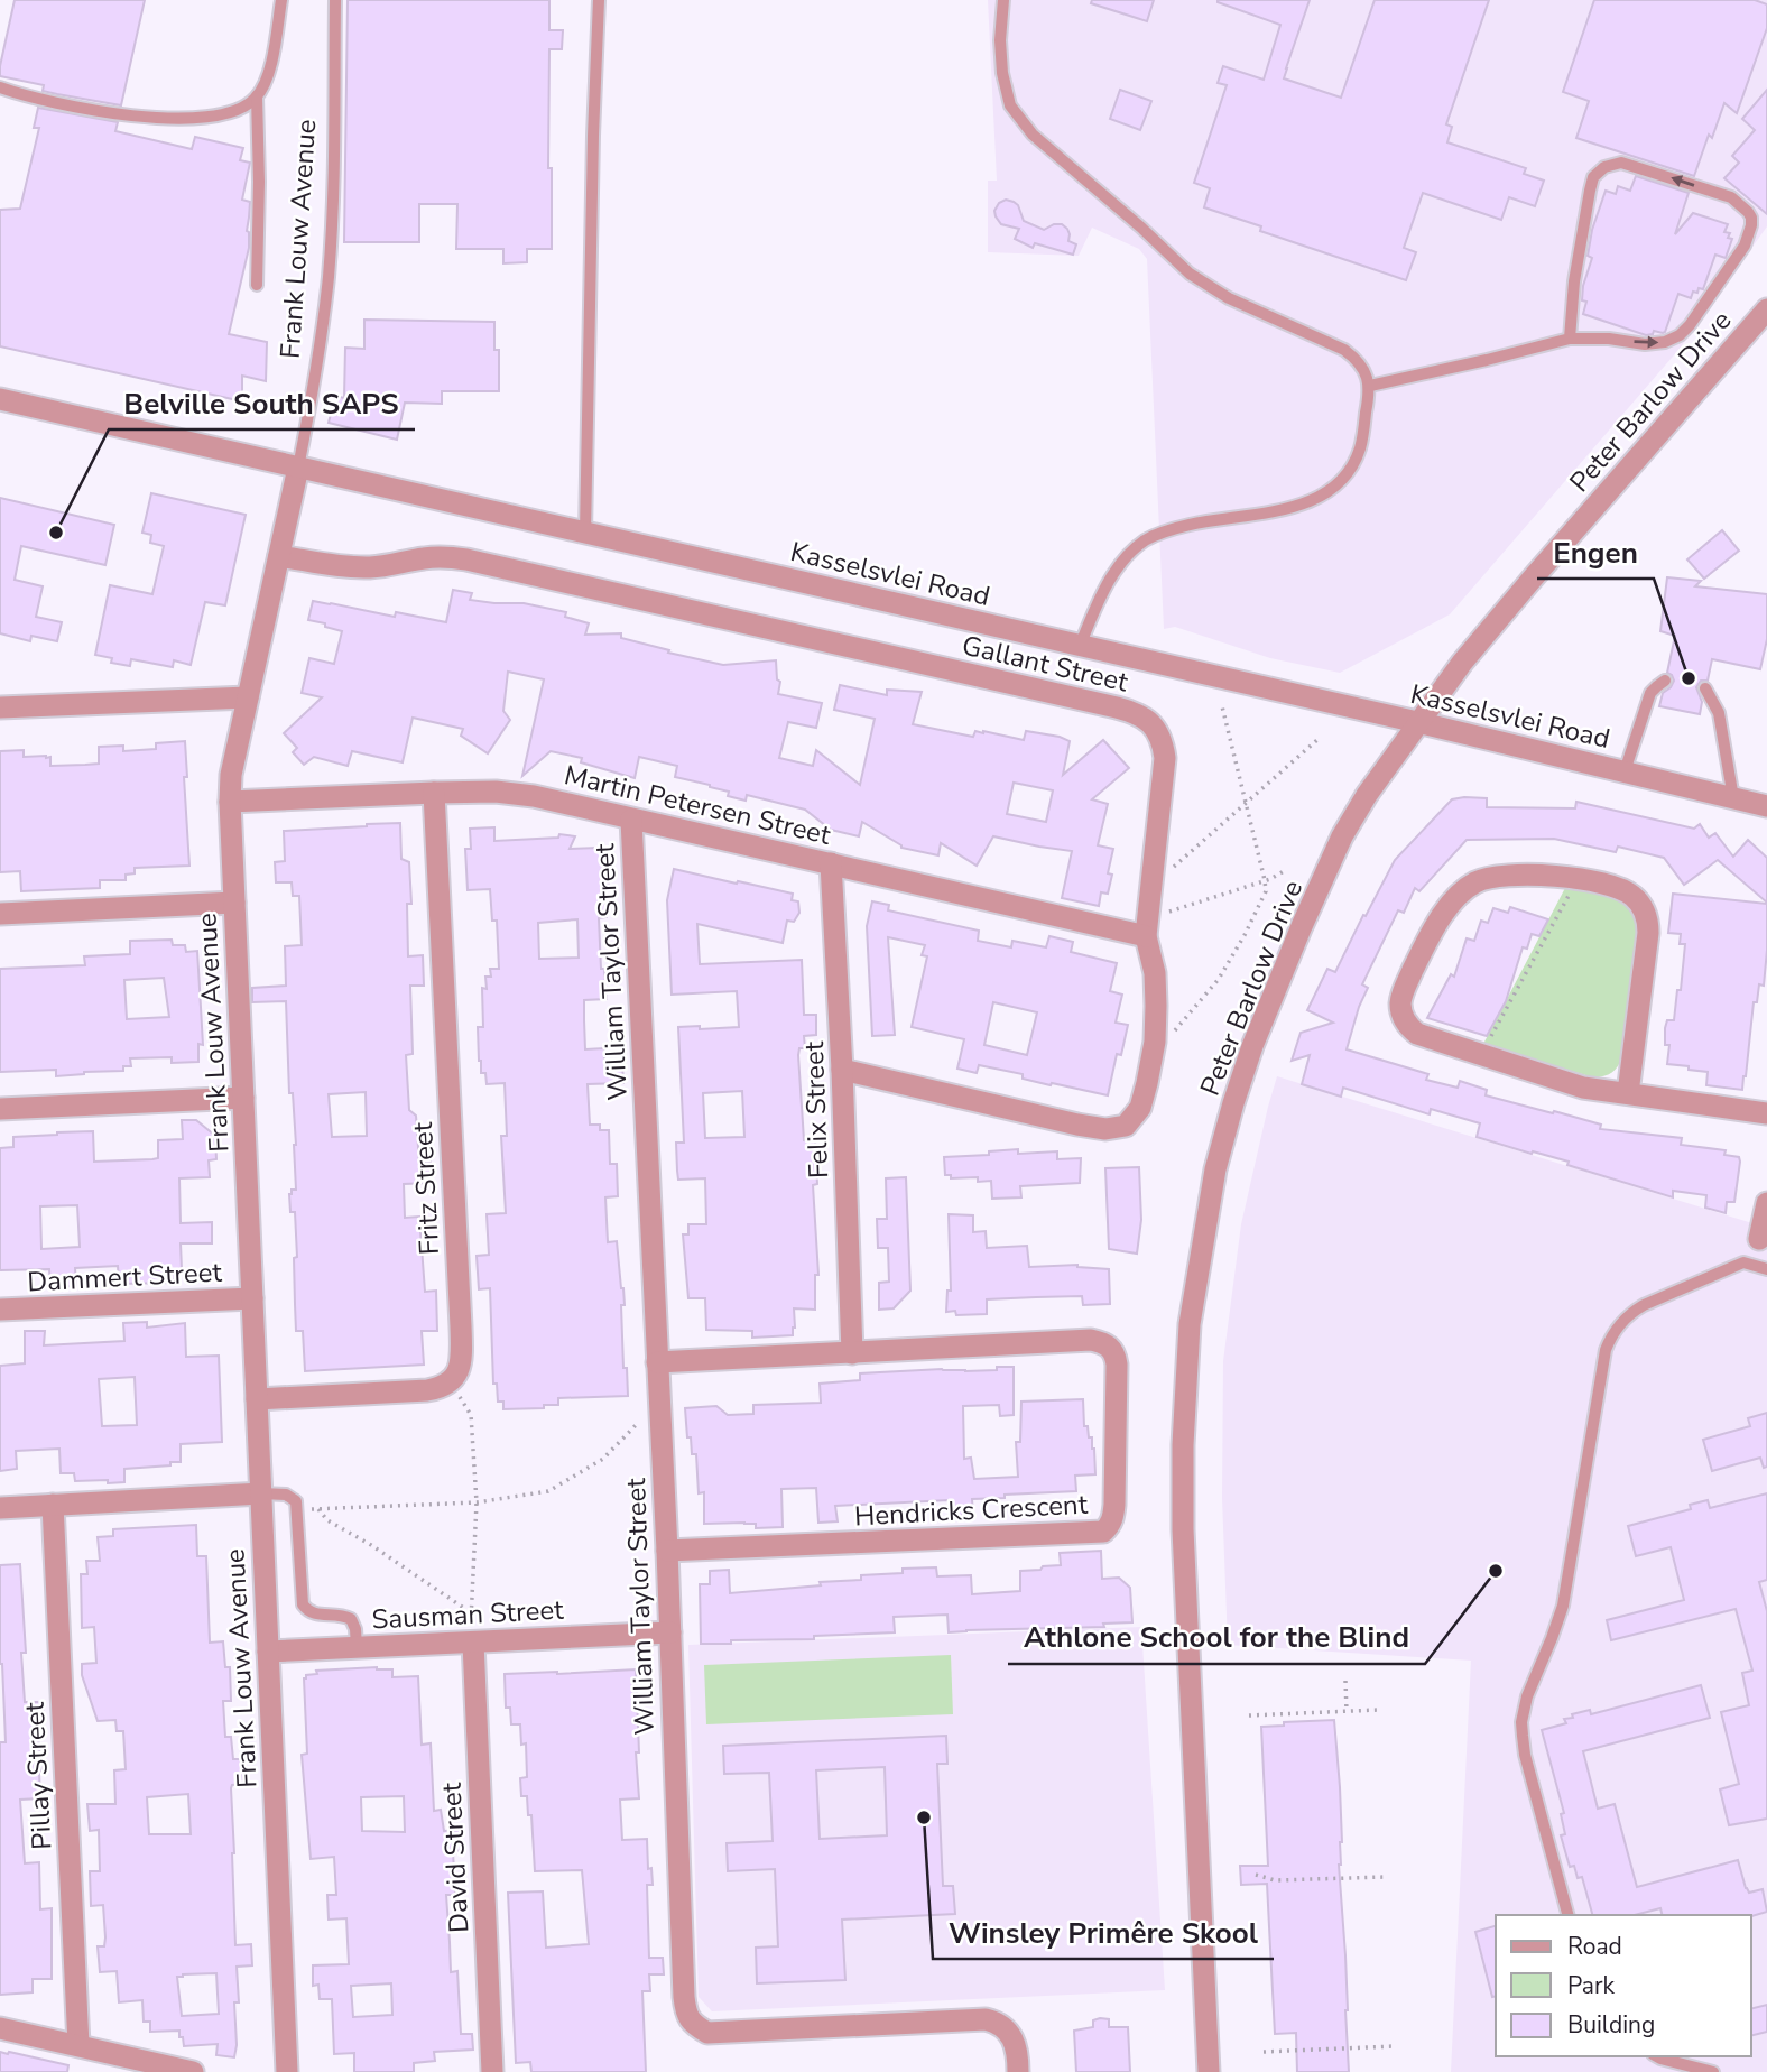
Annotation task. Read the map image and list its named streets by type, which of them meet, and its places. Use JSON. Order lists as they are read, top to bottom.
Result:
{
  "streets": {
    "street": [
      "Frank Louw Avenue",
      "Peter Barlow Drive",
      "Kasselsvlei Road",
      "Gallant Street",
      "Martin Petersen Street",
      "William Taylor Street",
      "Felix Street",
      "Fritz Street",
      "Dammert Street",
      "Hendricks Crescent",
      "Sausman Street",
      "Pillay Street",
      "David Street"
    ]
  },
  "crossings": [
    ["Frank Louw Avenue", "Kasselsvlei Road"],
    ["Frank Louw Avenue", "Gallant Street"],
    ["Frank Louw Avenue", "Martin Petersen Street"],
    ["Frank Louw Avenue", "Dammert Street"],
    ["Frank Louw Avenue", "Sausman Street"],
    ["Peter Barlow Drive", "Kasselsvlei Road"],
    ["Gallant Street", "Martin Petersen Street"],
    ["Gallant Street", "Felix Street"],
    ["Martin Petersen Street", "William Taylor Street"],
    ["Martin Petersen Street", "Felix Street"],
    ["Martin Petersen Street", "Fritz Street"],
    ["William Taylor Street", "Hendricks Crescent"],
    ["William Taylor Street", "Sausman Street"],
    ["Felix Street", "Hendricks Crescent"],
    ["Sausman Street", "David Street"]
  ],
  "places": [
    "Belville South SAPS",
    "Engen",
    "Athlone School for the Blind",
    "Winsley Primêre Skool"
  ],
  "legend": ["Road", "Park", "Building"]
}
